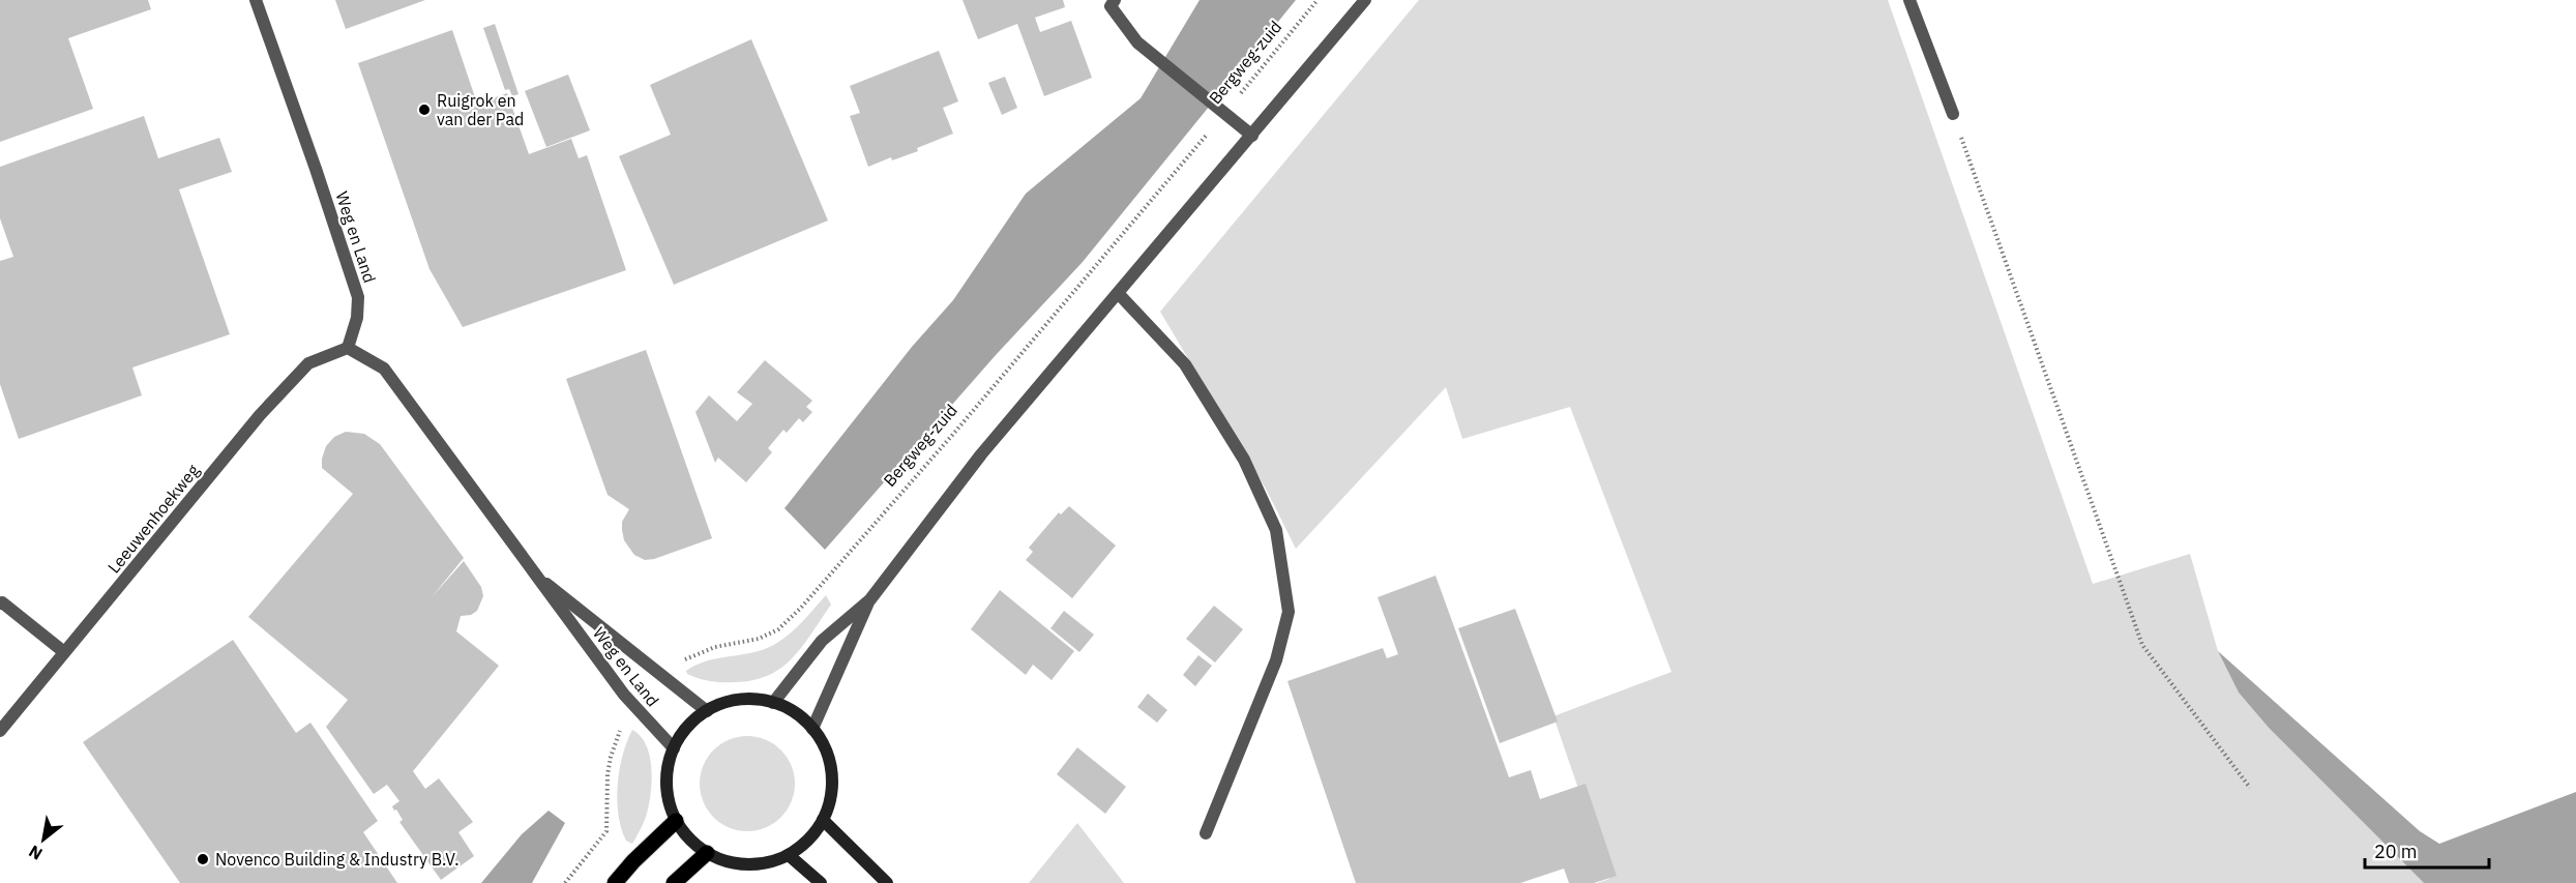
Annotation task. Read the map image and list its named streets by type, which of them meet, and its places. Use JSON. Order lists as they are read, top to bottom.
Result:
{
  "streets": {
    "street": ["Weg en Land", "Leeuwenhoekweg"],
    "path": ["Bergweg-zuid"]
  },
  "crossings": [
    ["Bergweg-zuid", "Weg en Land"],
    ["Weg en Land", "Leeuwenhoekweg"]
  ],
  "places": ["Ruigrok en van der Pad", "Novenco Building & Industry B.V."],
  "scale_bar": "20 m",
  "north": "bottom left"
}
